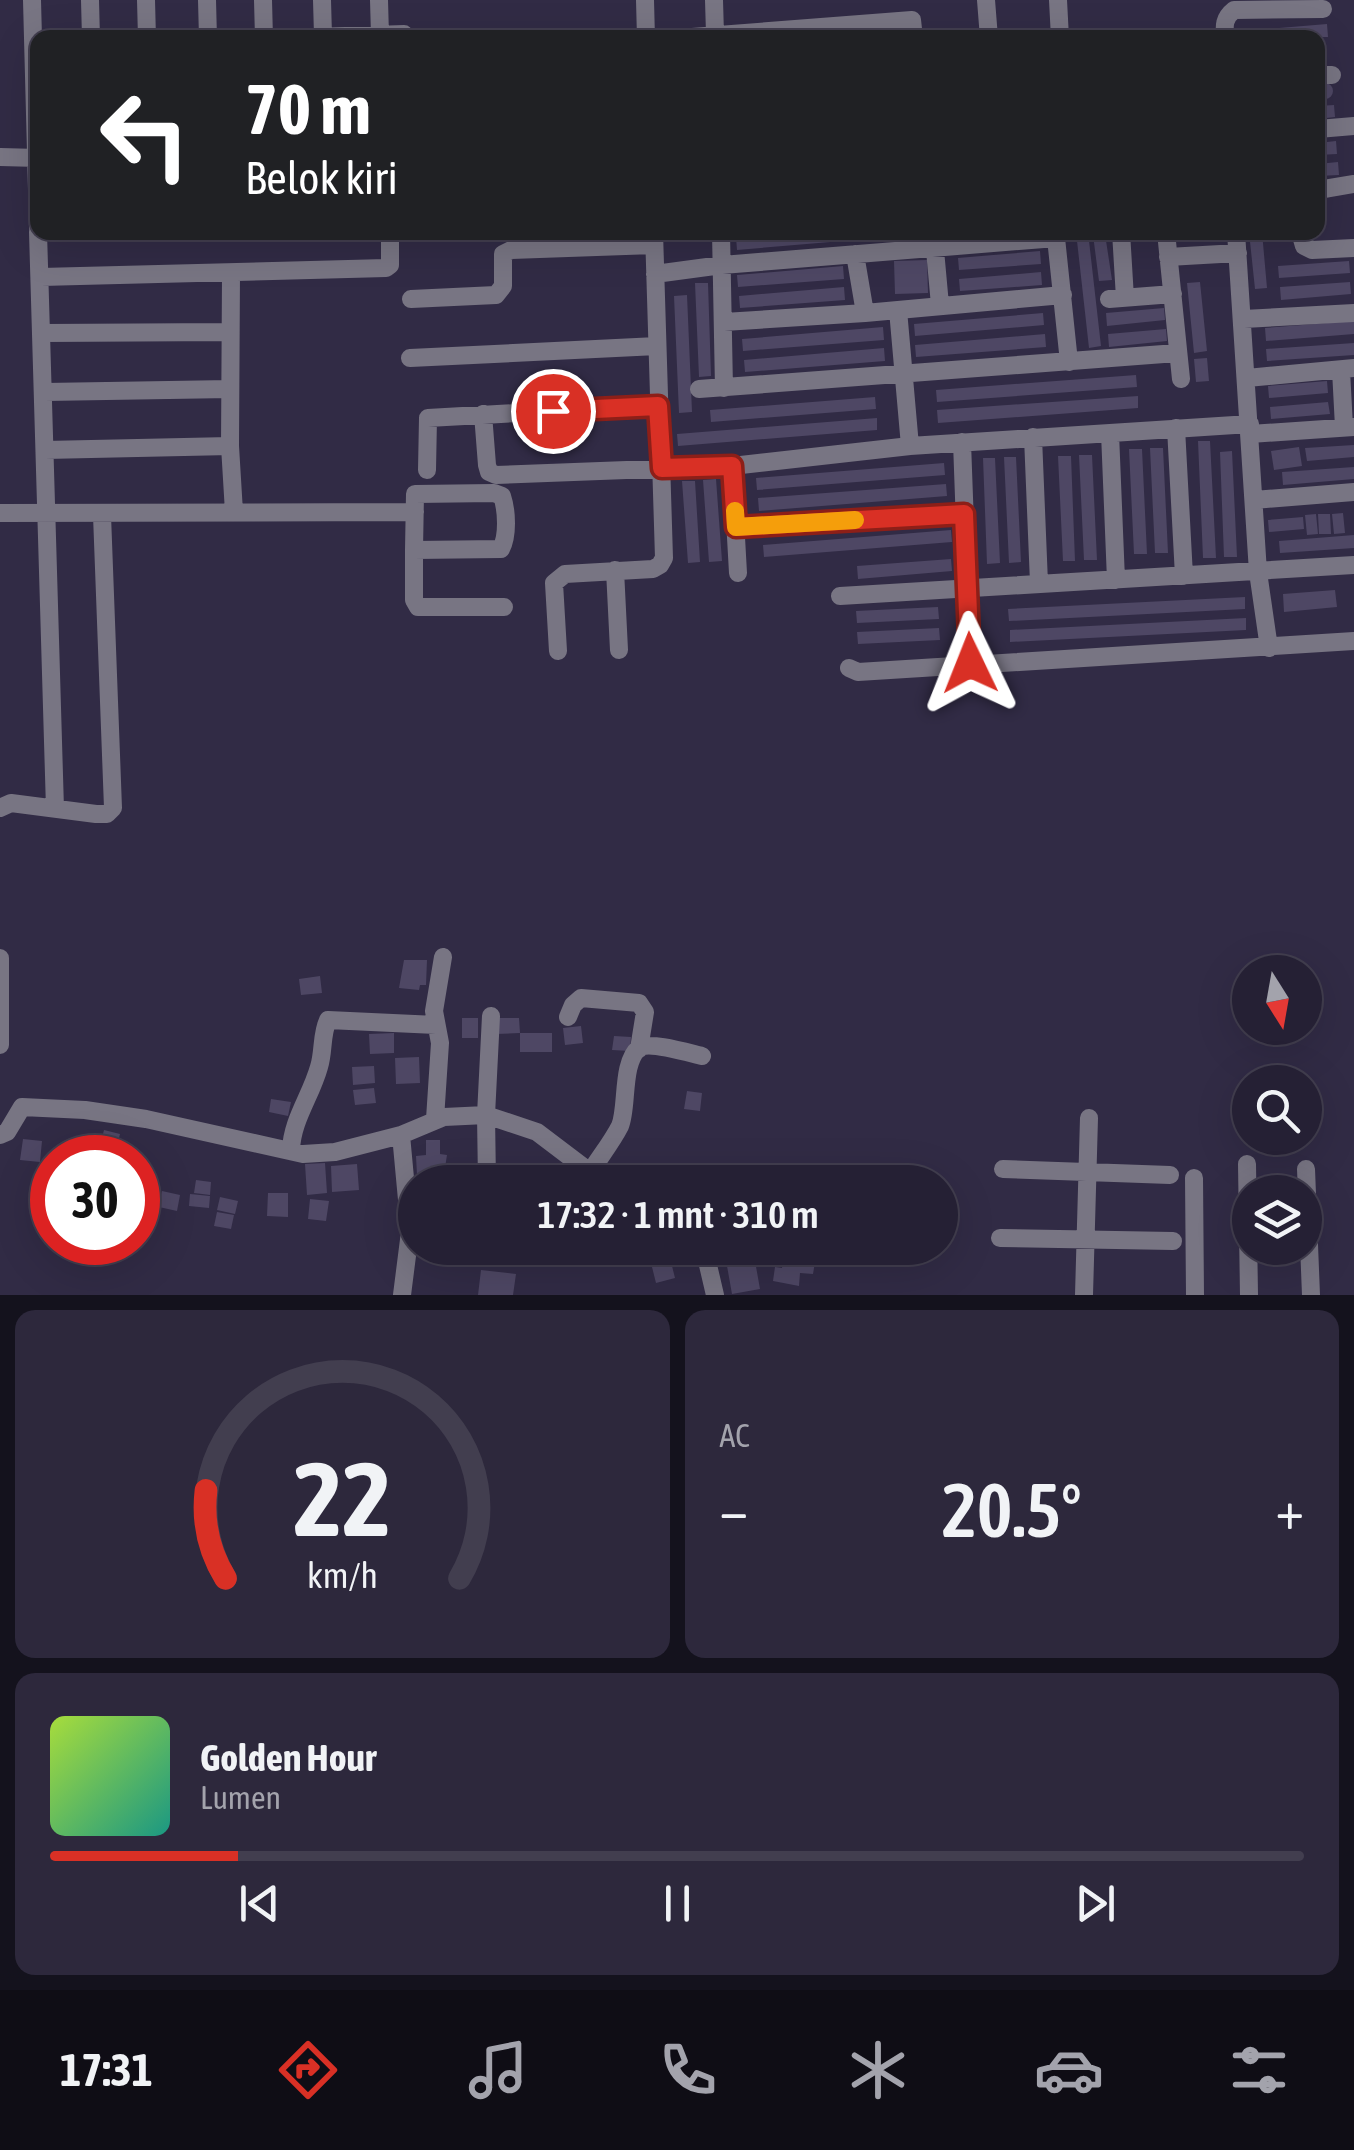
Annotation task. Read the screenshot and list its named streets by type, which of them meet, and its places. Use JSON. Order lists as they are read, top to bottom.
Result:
{
  "north": "bottom",
  "page": {
    "turn": ["70 m", "Belok kiri"],
    "limit": "30",
    "trip": "17:32 · 1 mnt · 310 m",
    "tile": "AC",
    "heat": ["−", "20.5°", "+"],
    "song": ["Golden Hour", "Lumen"],
    "tabs": "17:31",
    "gauge": ["22", "km/h"]
  }
}
